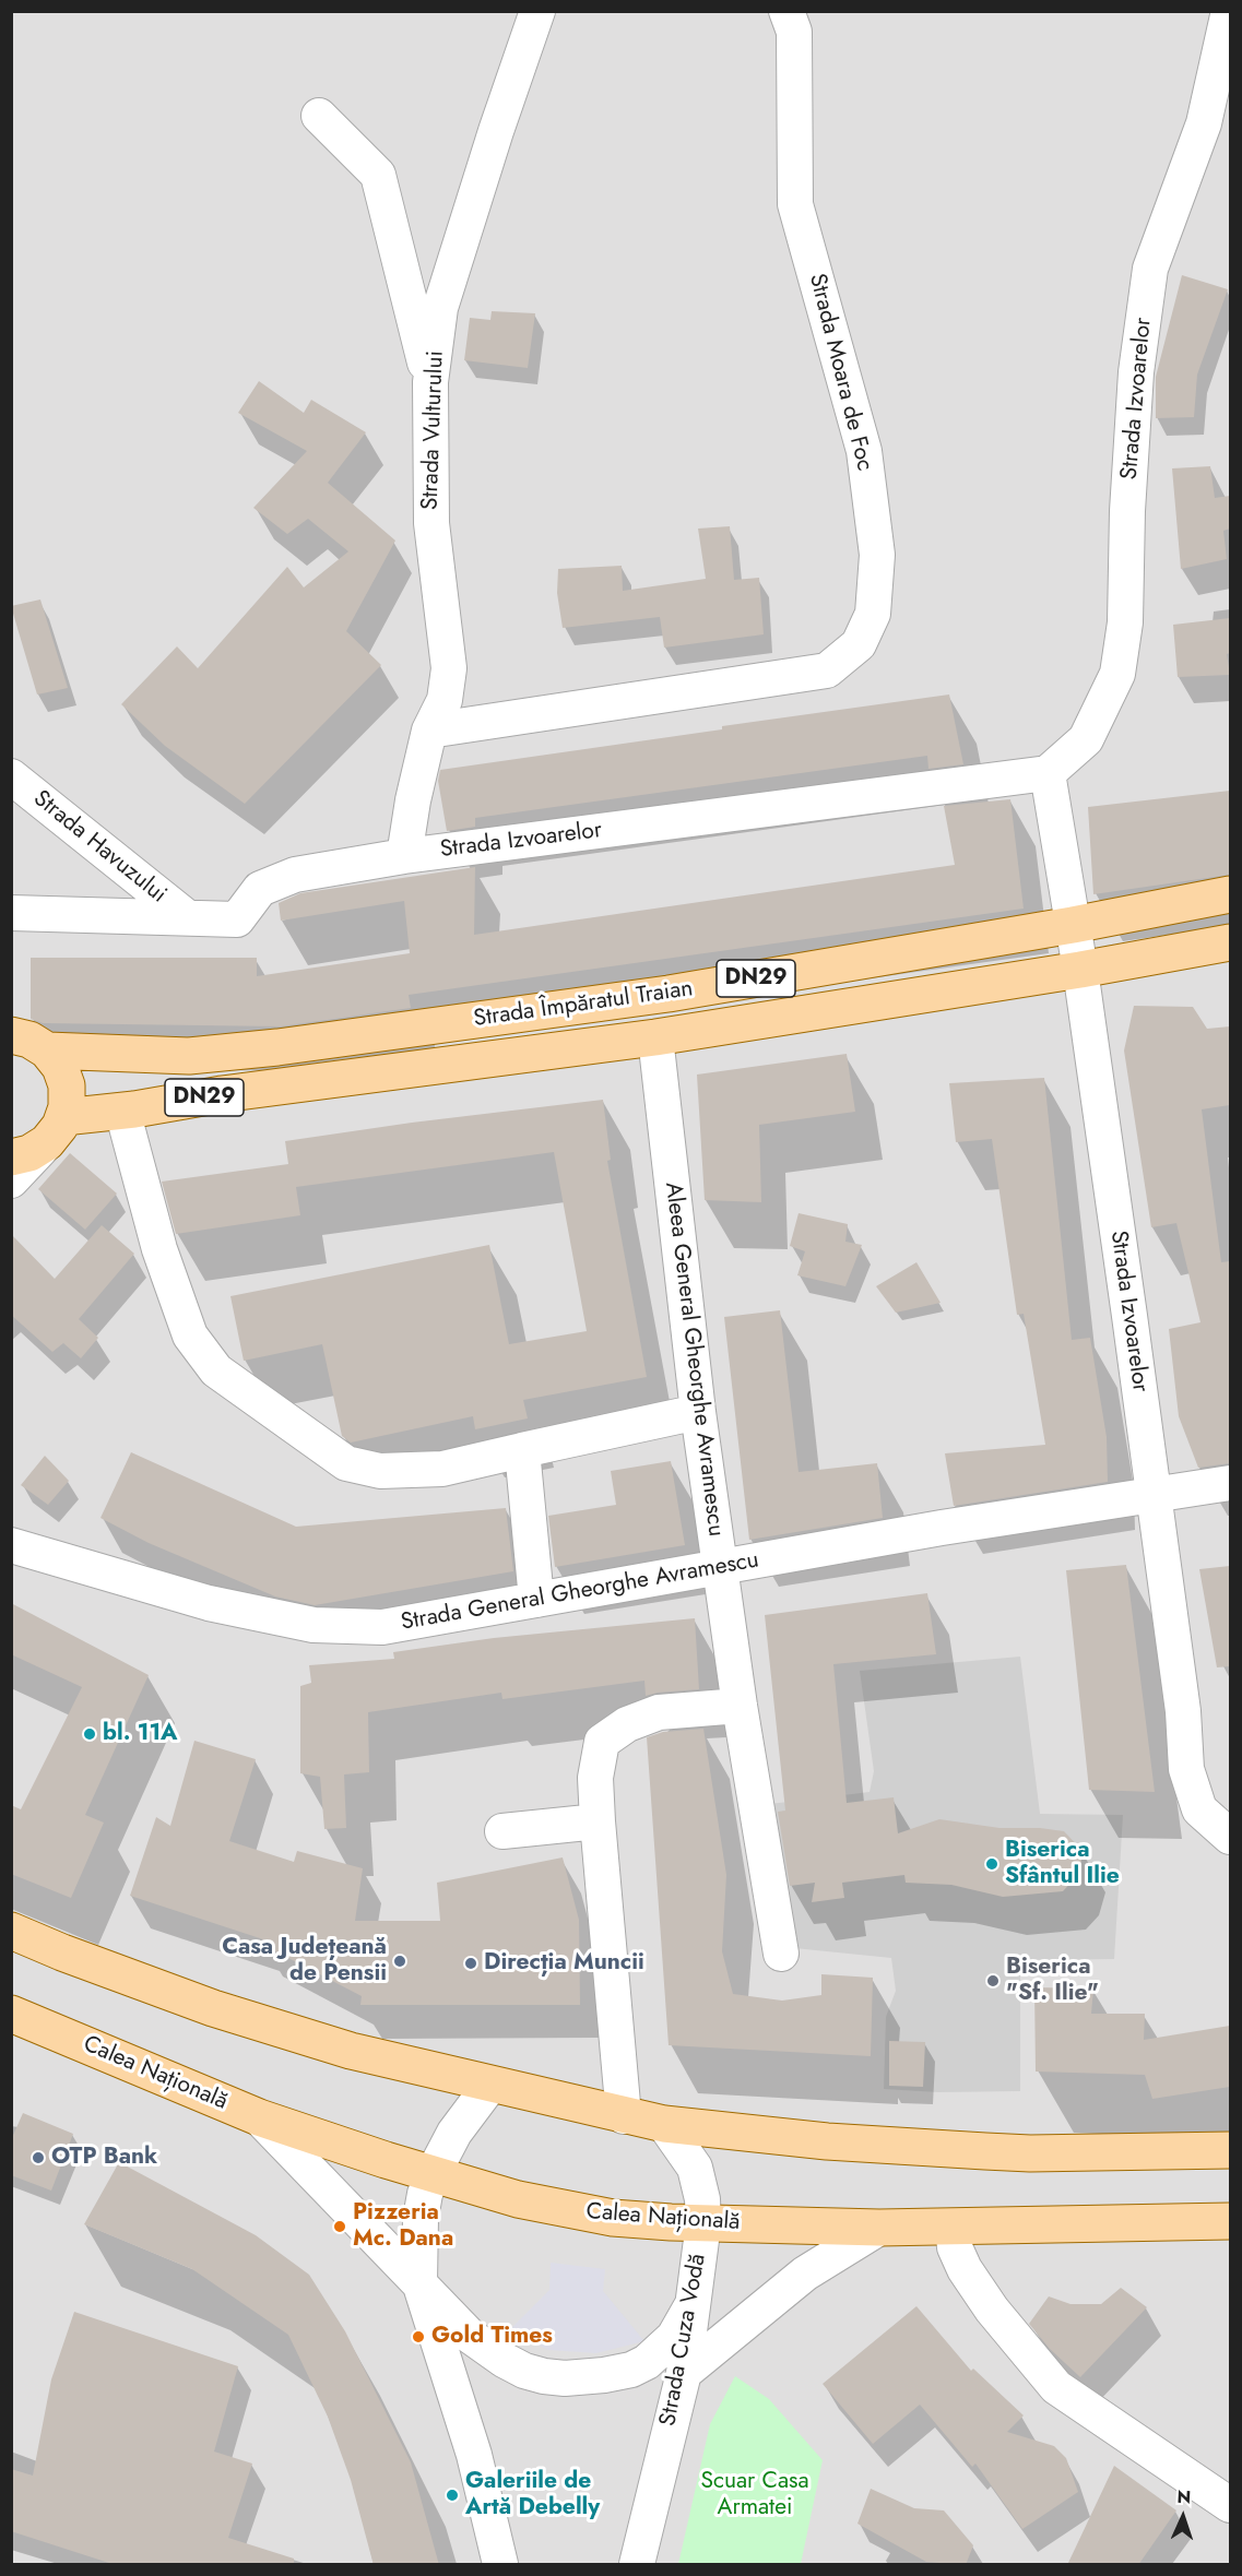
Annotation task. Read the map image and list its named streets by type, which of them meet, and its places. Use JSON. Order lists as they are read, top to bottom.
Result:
{
  "streets": {
    "main road": ["DN29", "Strada Împăratul Traian", "Calea Națională"],
    "street": [
      "Strada Moara de Foc",
      "Strada Izvoarelor",
      "Strada Vulturului",
      "Strada Havuzului",
      "Aleea General Gheorghe Avramescu",
      "Strada General Gheorghe Avramescu",
      "Strada Cuza Vodă"
    ]
  },
  "crossings": [
    ["Strada Moara de Foc", "Strada Vulturului"],
    ["Strada Izvoarelor", "Strada Vulturului"],
    ["Strada Izvoarelor", "Strada Havuzului"],
    ["Strada Izvoarelor", "Strada Împăratul Traian"],
    ["Strada Izvoarelor", "Strada General Gheorghe Avramescu"],
    ["DN29", "Strada Împăratul Traian"],
    ["Strada Împăratul Traian", "Aleea General Gheorghe Avramescu"],
    ["Aleea General Gheorghe Avramescu", "Strada General Gheorghe Avramescu"],
    ["Calea Națională", "Strada Cuza Vodă"]
  ],
  "parks": ["Scuar Casa Armatei"],
  "places": [
    "bl. 11A",
    "Biserica Sfântul Ilie",
    "Casa Județeană de Pensii",
    "Direcția Muncii",
    "Biserica \"Sf. Ilie\"",
    "OTP Bank",
    "Pizzeria Mc. Dana",
    "Gold Times",
    "Galeriile de Artă Debelly"
  ],
  "north": "top"
}
